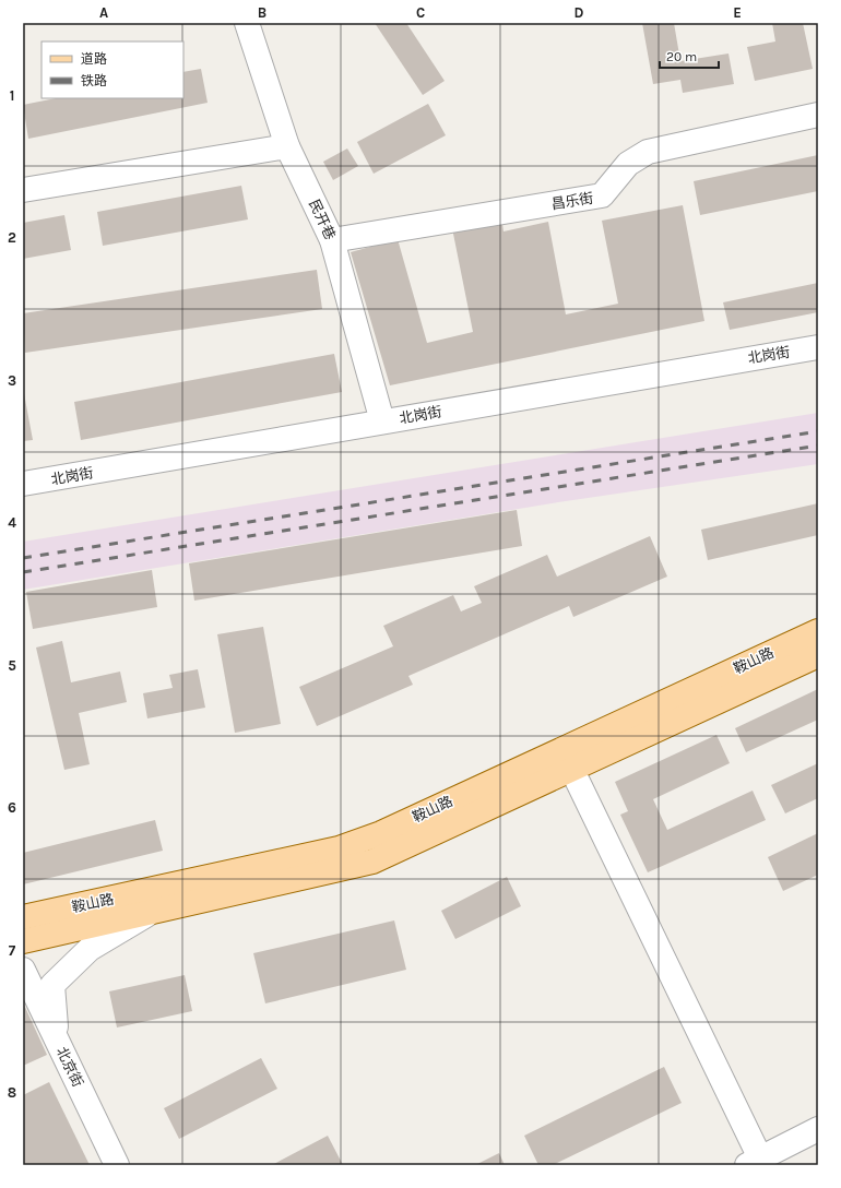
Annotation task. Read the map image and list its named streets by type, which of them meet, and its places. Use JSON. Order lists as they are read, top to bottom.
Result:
{
  "streets": {
    "main road": ["鞍山路"],
    "street": [
      "昌乐街",
      "民开巷",
      "北岗街",
      "北京街"
    ]
  },
  "crossings": [
    ["昌乐街", "民开巷"],
    ["民开巷", "北岗街"]
  ],
  "legend": ["道路", "铁路"],
  "scale_bar": "20 m",
  "grid": {
    "columns": [
      "A",
      "B",
      "C",
      "D",
      "E"
    ],
    "rows": [
      "1",
      "2",
      "3",
      "4",
      "5",
      "6",
      "7",
      "8"
    ]
  }
}
